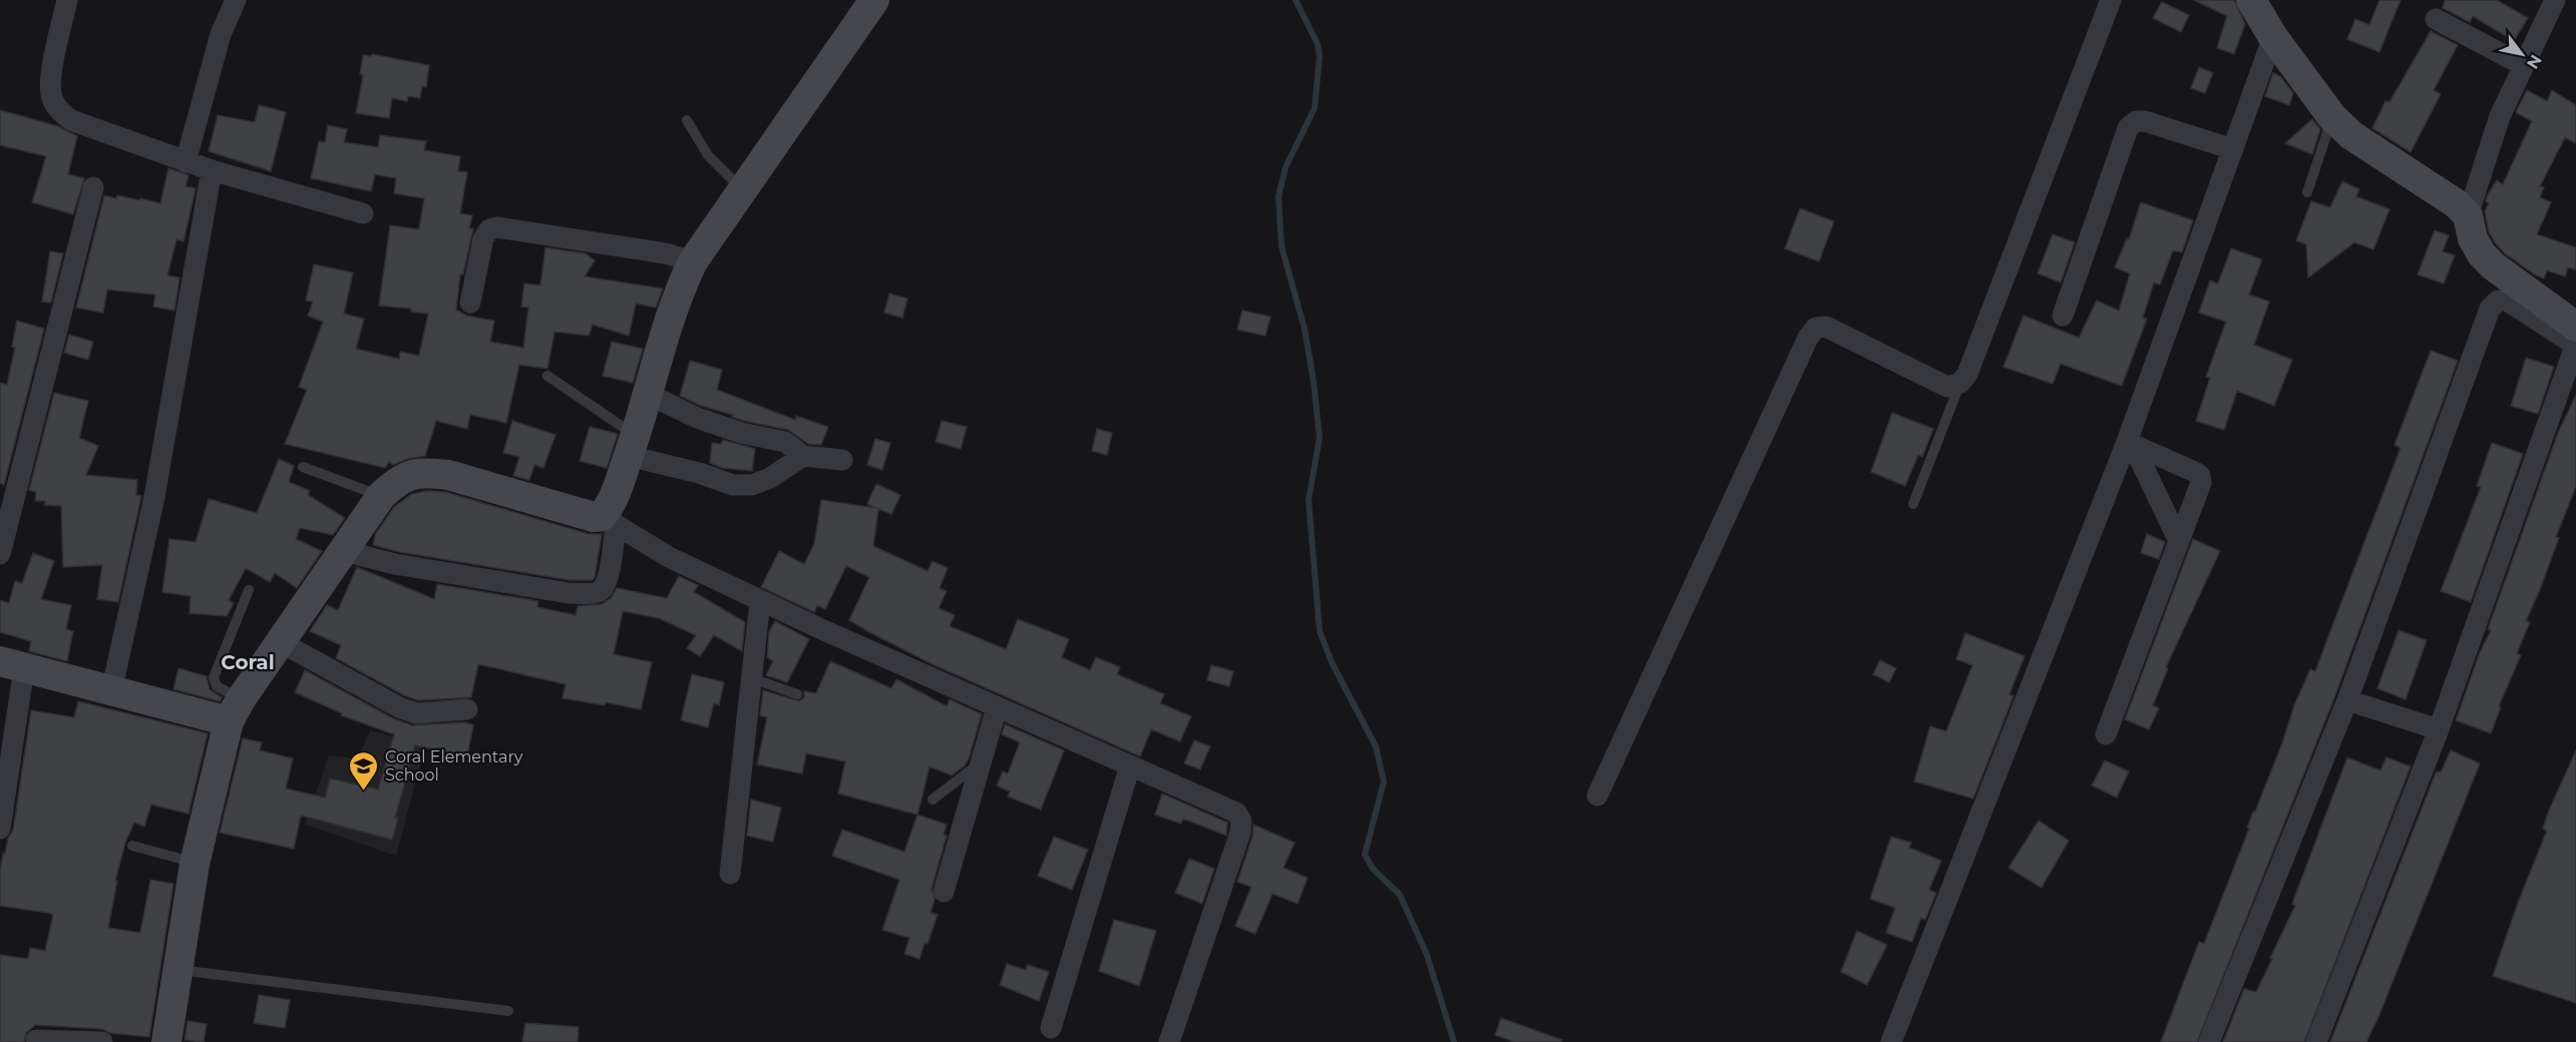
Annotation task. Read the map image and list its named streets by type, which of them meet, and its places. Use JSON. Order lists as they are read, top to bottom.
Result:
{
  "districts": ["Coral"],
  "places": {
    "school or university": ["Coral Elementary School"]
  },
  "north": "bottom right"
}
